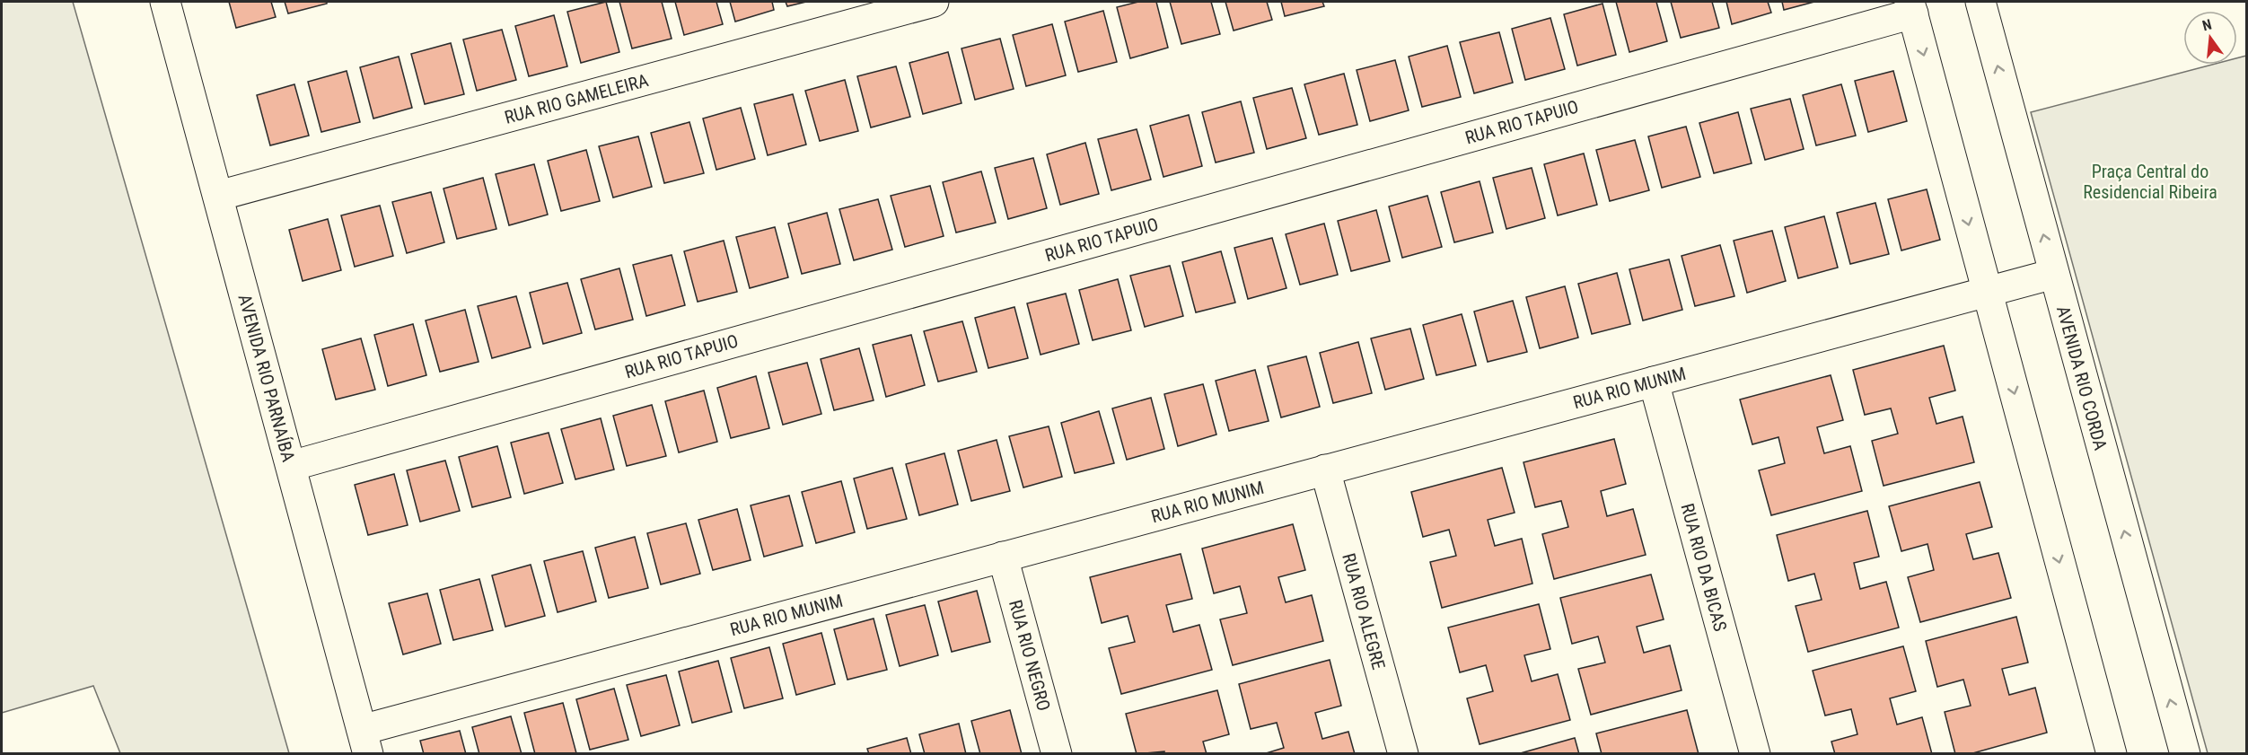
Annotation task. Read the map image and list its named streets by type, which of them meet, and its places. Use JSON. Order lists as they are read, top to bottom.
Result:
{
  "streets": {
    "street": [
      "RUA RIO GAMELEIRA",
      "RUA RIO TAPUIO",
      "AVENIDA RIO PARNAÍBA",
      "AVENIDA RIO CORDA",
      "RUA RIO MUNIM",
      "RUA RIO DA BICAS",
      "RUA RIO ALEGRE",
      "RUA RIO NEGRO"
    ]
  },
  "crossings": [
    ["RUA RIO GAMELEIRA", "AVENIDA RIO PARNAÍBA"],
    ["RUA RIO TAPUIO", "AVENIDA RIO PARNAÍBA"],
    ["AVENIDA RIO PARNAÍBA", "RUA RIO MUNIM"],
    ["AVENIDA RIO CORDA", "RUA RIO MUNIM"],
    ["RUA RIO MUNIM", "RUA RIO DA BICAS"],
    ["RUA RIO MUNIM", "RUA RIO ALEGRE"],
    ["RUA RIO MUNIM", "RUA RIO NEGRO"]
  ],
  "parks": ["Praça Central do Residencial Ribeira"],
  "north": "top"
}
